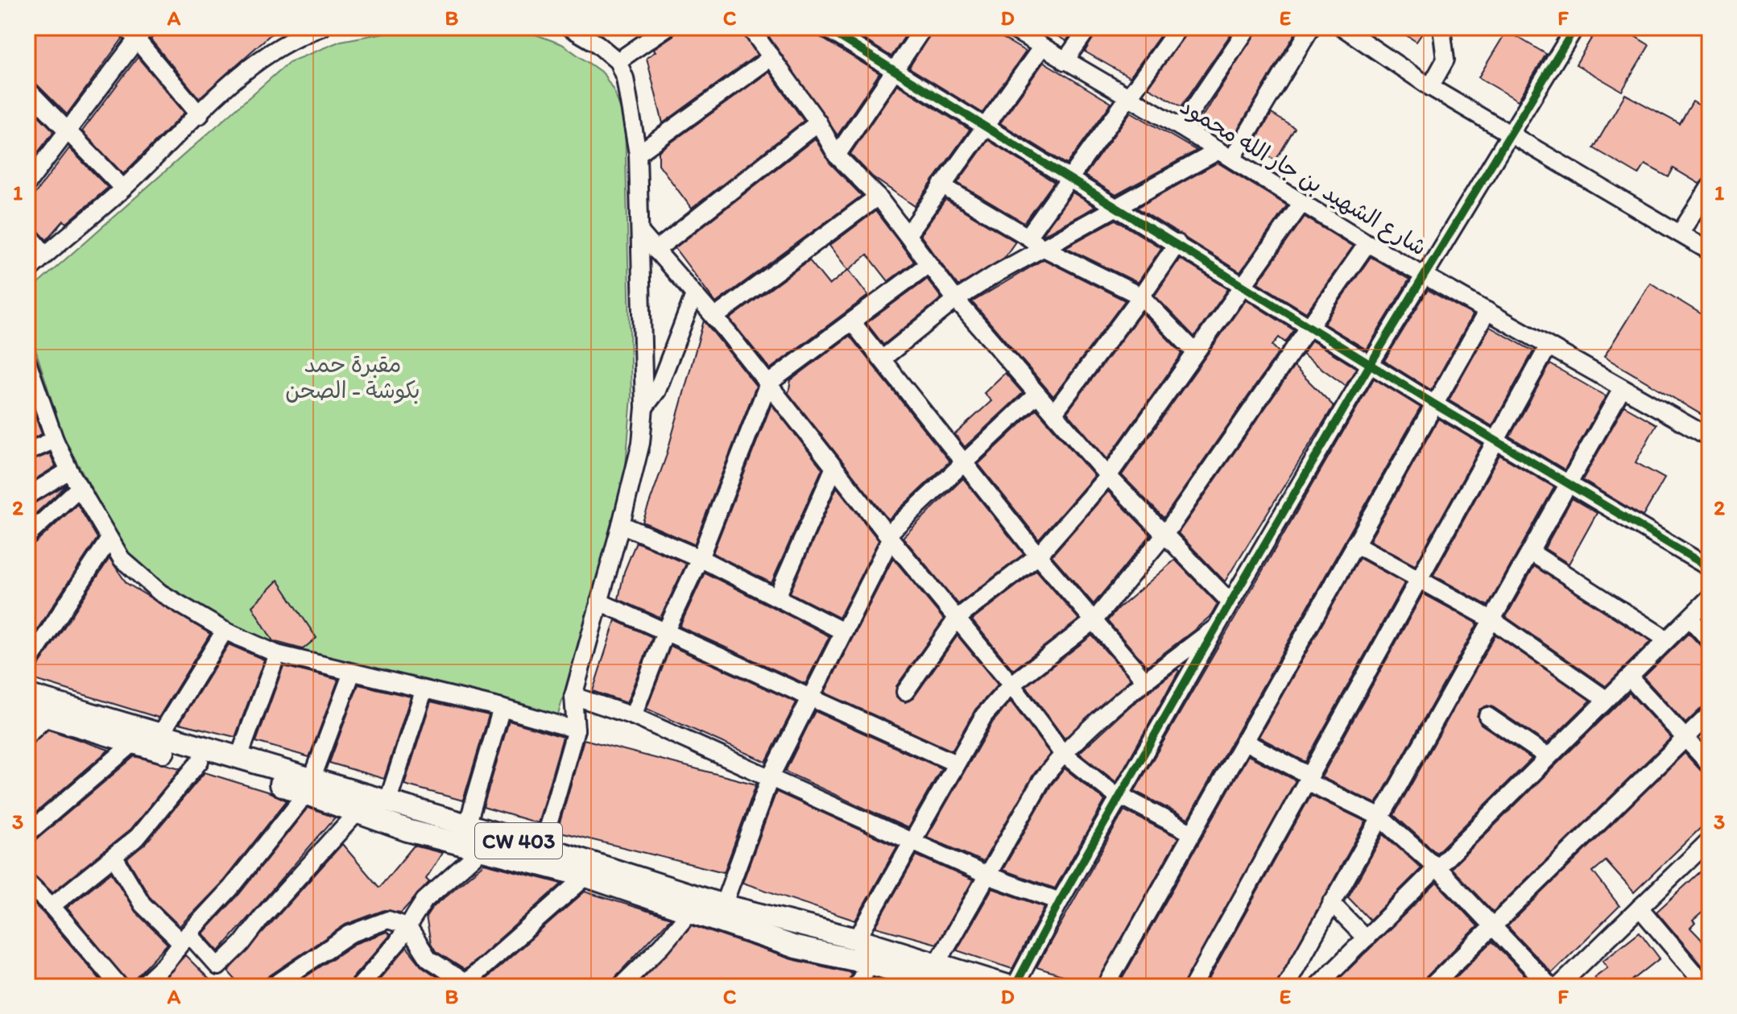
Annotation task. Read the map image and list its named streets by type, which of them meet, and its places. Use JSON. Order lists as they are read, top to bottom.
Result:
{
  "streets": {
    "main road": ["CW 403"],
    "street": ["شارع الشهيد بن جار الله محمود"]
  },
  "parks": ["مقبرة حمد بكوشة - الصحن"],
  "grid": {
    "columns": [
      "A",
      "B",
      "C",
      "D",
      "E",
      "F"
    ],
    "rows": ["1", "2", "3"]
  }
}
